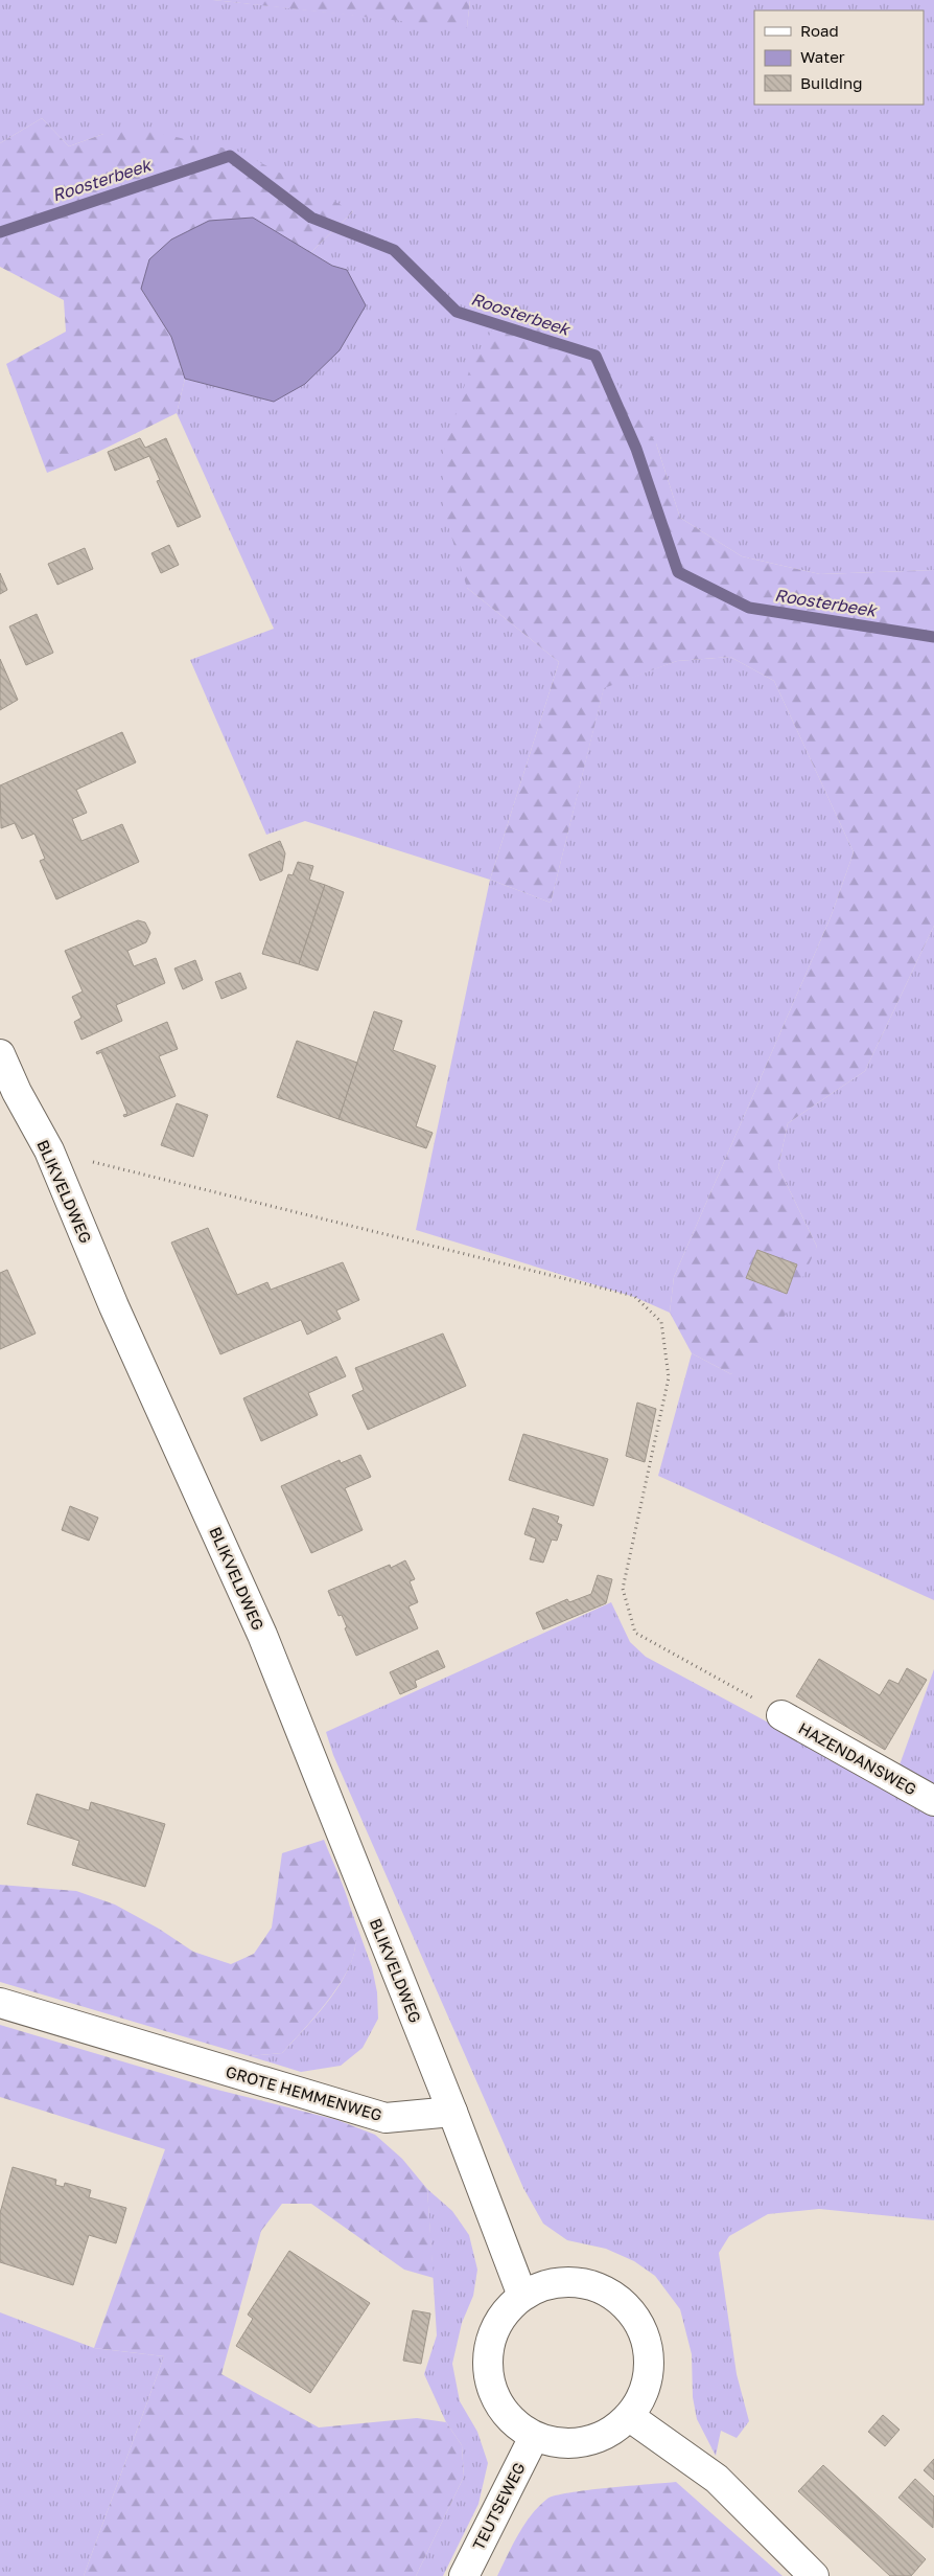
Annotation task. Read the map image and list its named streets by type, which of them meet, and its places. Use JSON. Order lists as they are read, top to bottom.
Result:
{
  "streets": {
    "street": [
      "BLIKVELDWEG",
      "HAZENDANSWEG",
      "GROTE HEMMENWEG",
      "TEUTSEWEG"
    ]
  },
  "crossings": [
    ["BLIKVELDWEG", "GROTE HEMMENWEG"]
  ],
  "water": ["Roosterbeek"],
  "legend": ["Road", "Water", "Building"]
}
